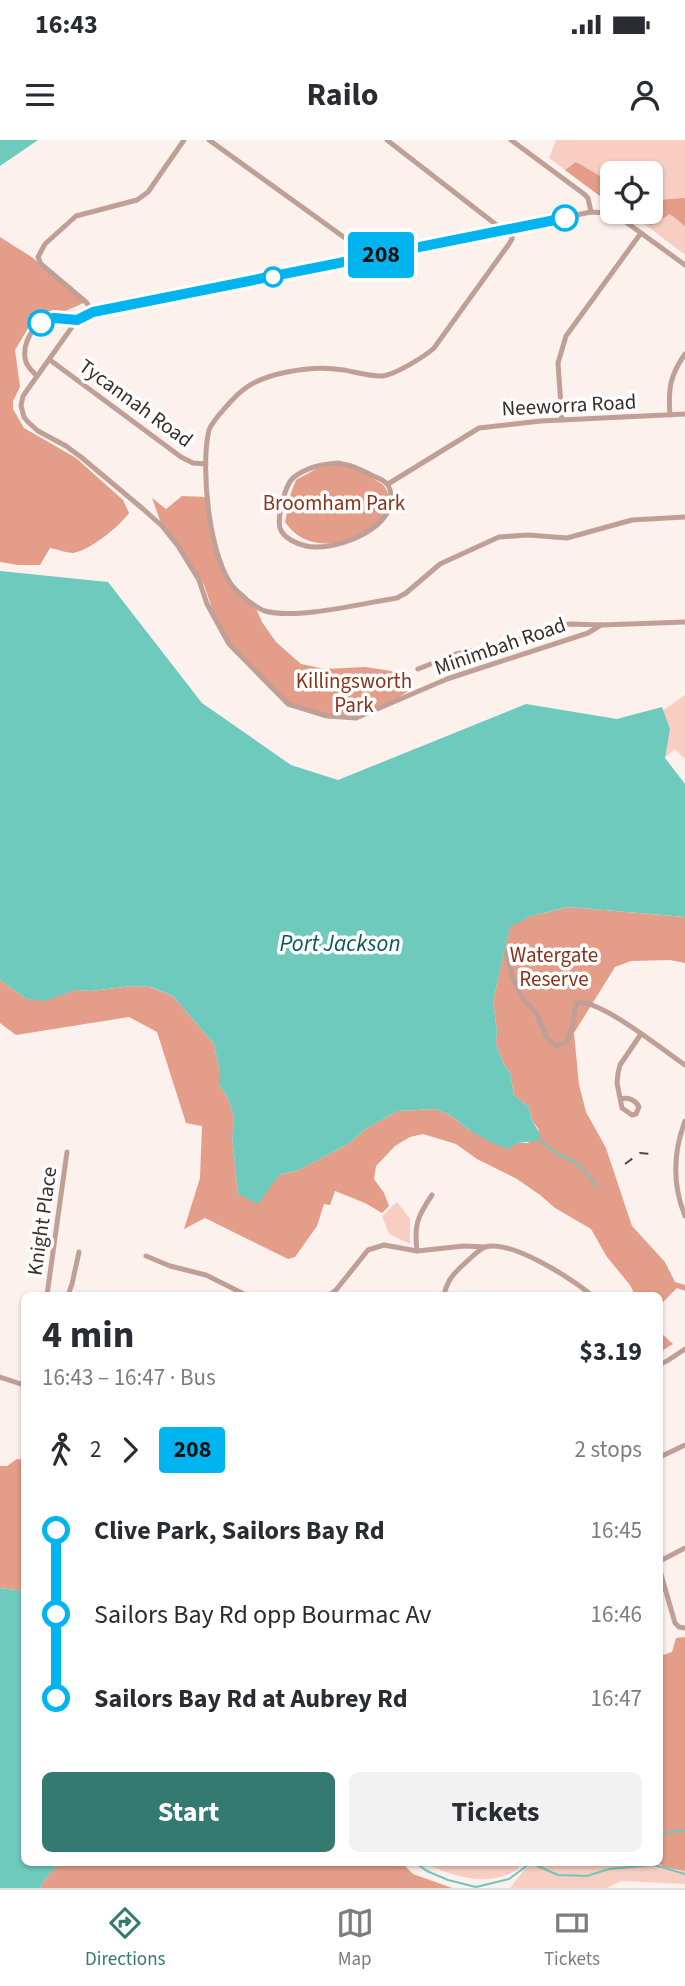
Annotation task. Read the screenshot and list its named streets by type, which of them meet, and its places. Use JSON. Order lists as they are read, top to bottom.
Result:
{
  "streets": {
    "street": [
      "Tycannah Road",
      "Neeworra Road",
      "Minimbah Road",
      "Knight Place"
    ]
  },
  "water": ["Port Jackson"],
  "parks": ["Broomham Park", "Killingsworth Park", "Watergate Reserve"],
  "lines": ["bus line 208"],
  "page": {
    "status": "16:43",
    "header": "Railo",
    "on_map": "208",
    "heading": ["4 min", "16:43 – 16:47 · Bus", "$3.19"],
    "legs": ["2", "208", "2 stops"],
    "list": [
      {
        "name": "Clive Park, Sailors Bay Rd",
        "value": "16:45"
      },
      {
        "name": "Sailors Bay Rd opp Bourmac Av",
        "value": "16:46"
      },
      {
        "name": "Sailors Bay Rd at Aubrey Rd",
        "value": "16:47"
      }
    ],
    "buttons": ["Start", "Tickets"],
    "tabs": ["Directions", "Map", "Tickets"]
  }
}
